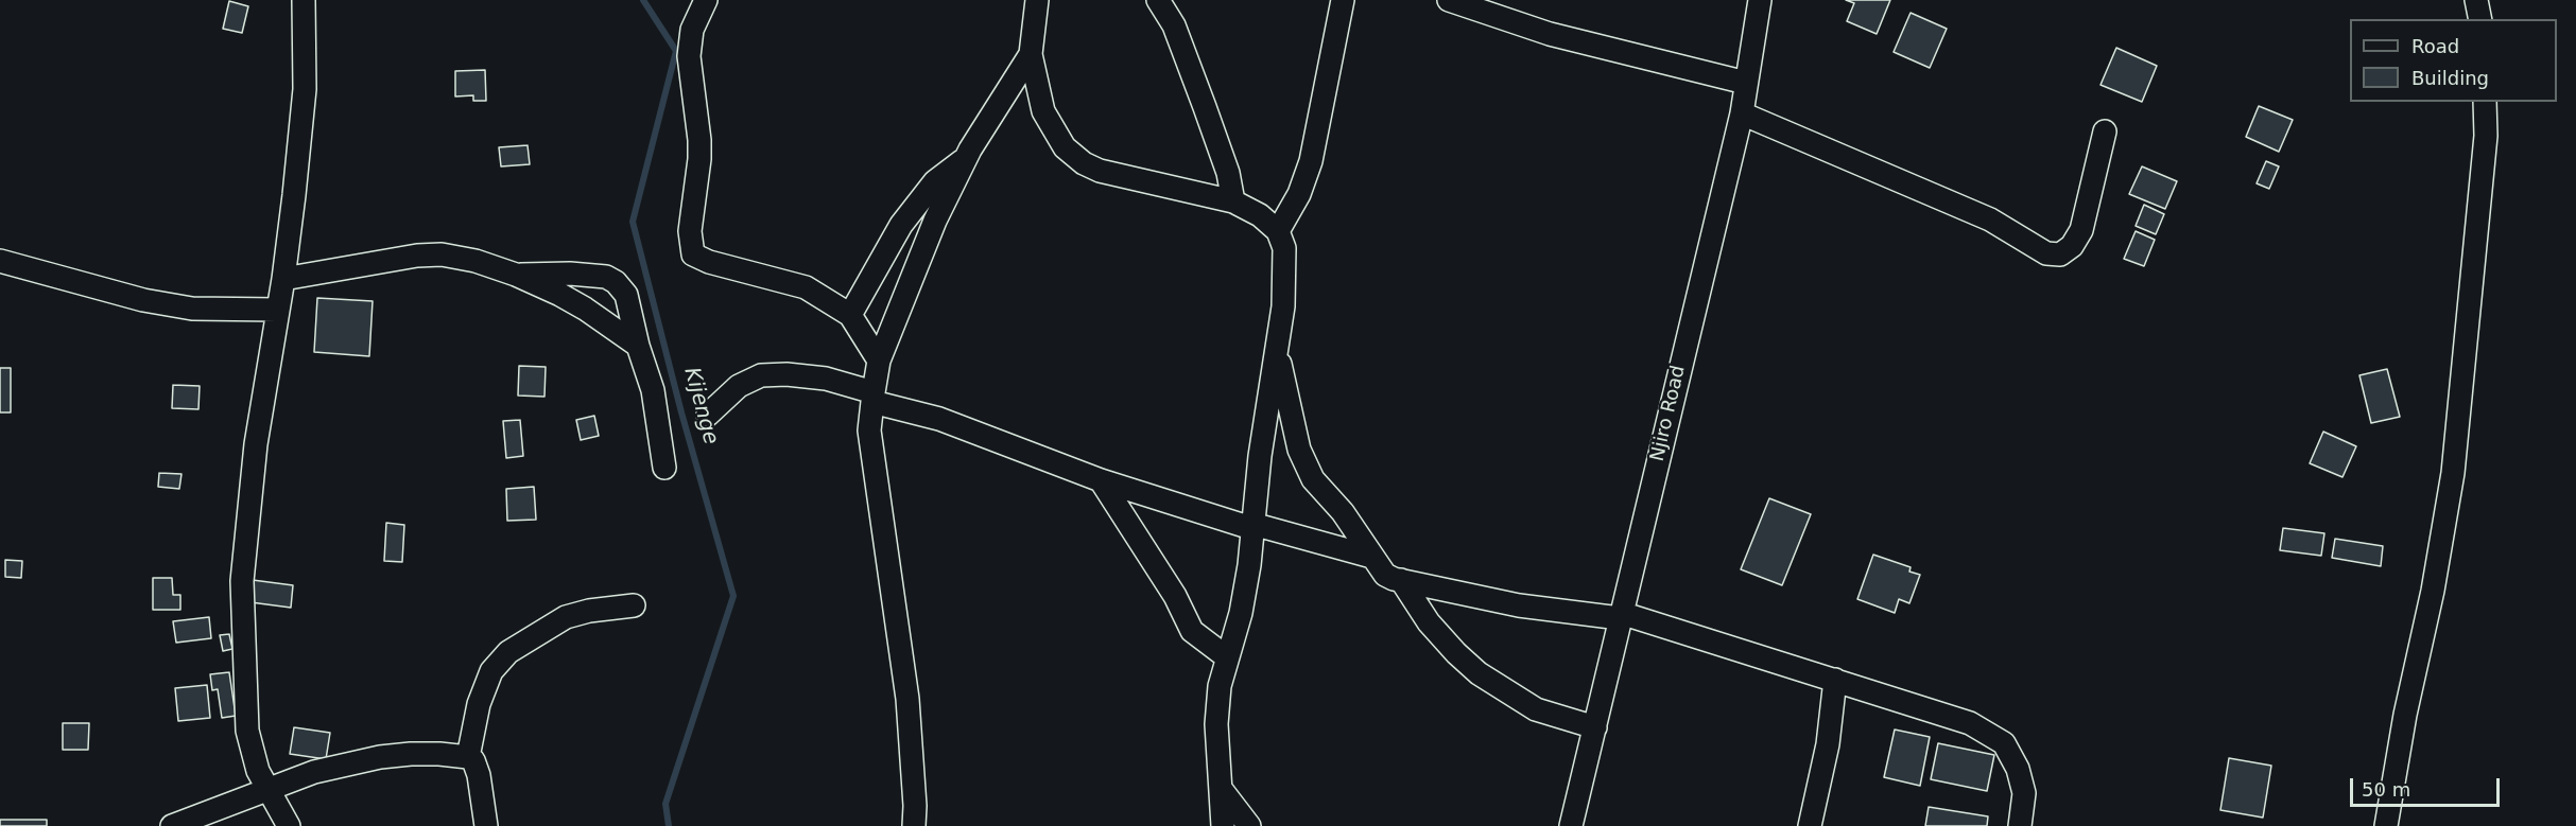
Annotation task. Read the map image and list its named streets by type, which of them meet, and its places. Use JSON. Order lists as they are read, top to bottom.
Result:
{
  "streets": {
    "street": ["Njiro Road"]
  },
  "water": ["Kijenge"],
  "legend": ["Road", "Building"],
  "scale_bar": "50 m"
}
